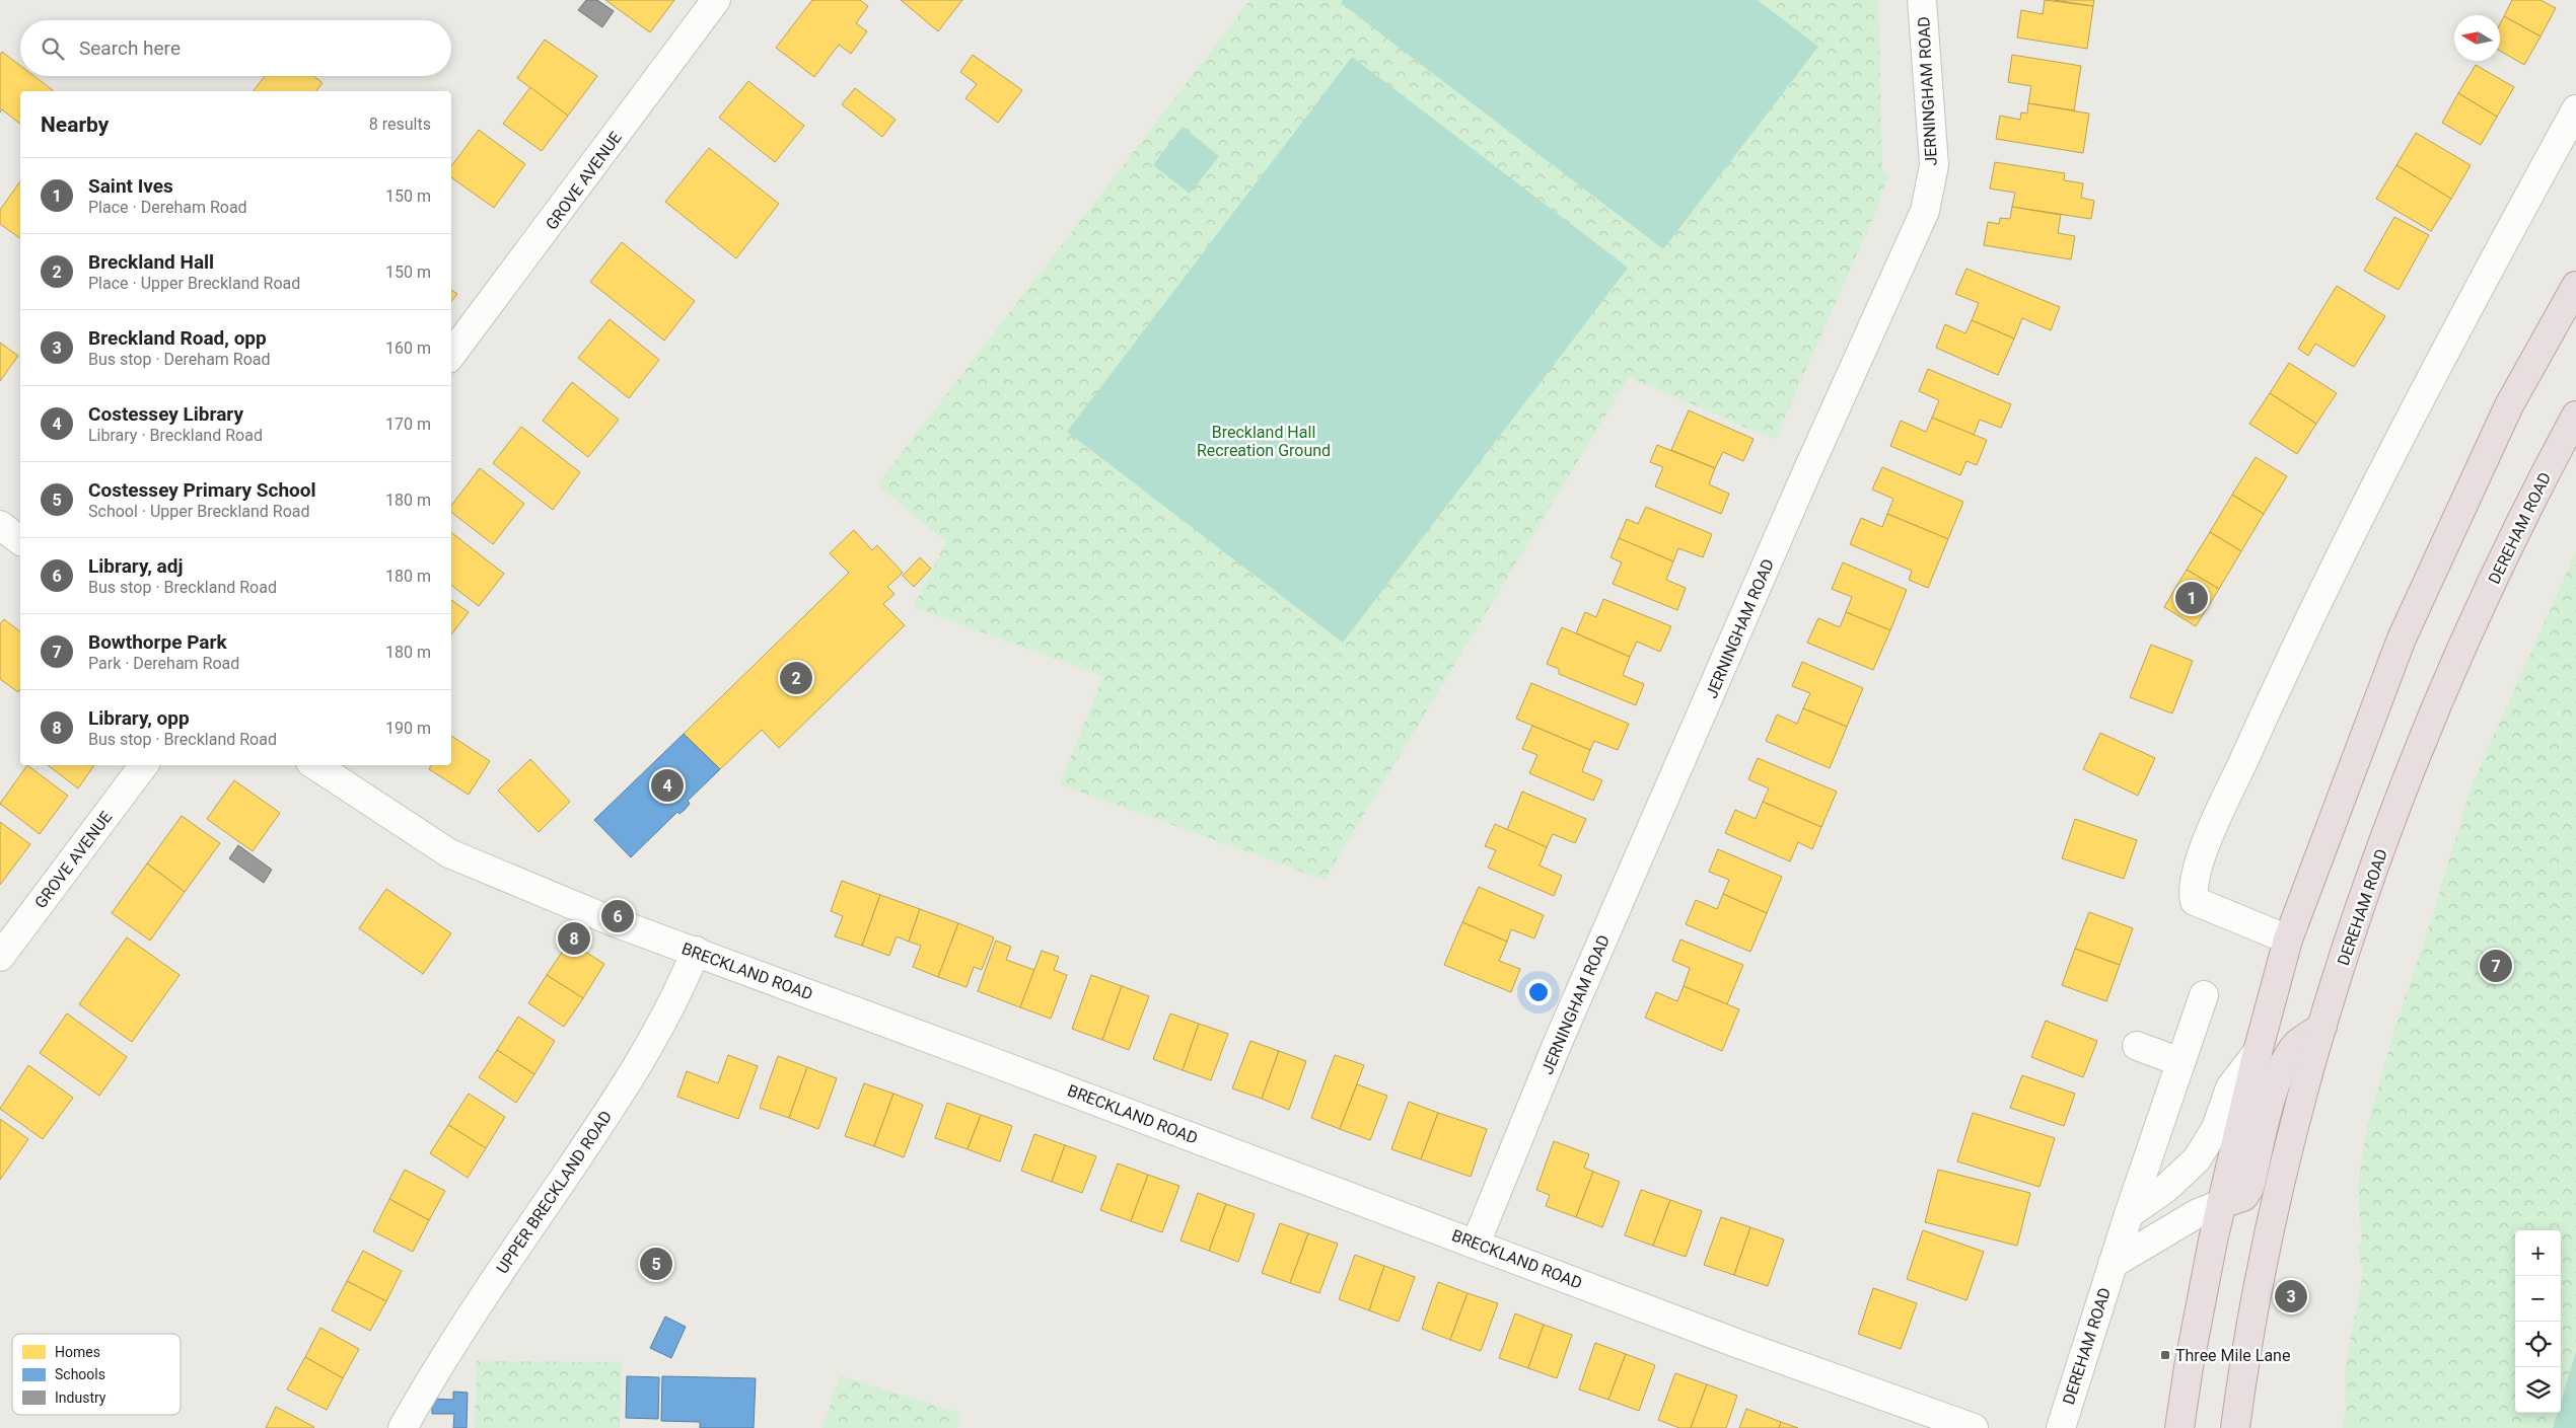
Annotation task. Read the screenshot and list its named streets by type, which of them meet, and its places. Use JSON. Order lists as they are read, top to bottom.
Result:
{
  "streets": {
    "highway": ["DEREHAM ROAD"],
    "street": [
      "JERNINGHAM ROAD",
      "GROVE AVENUE",
      "BRECKLAND ROAD",
      "UPPER BRECKLAND ROAD"
    ]
  },
  "crossings": [
    ["JERNINGHAM ROAD", "BRECKLAND ROAD"],
    ["BRECKLAND ROAD", "UPPER BRECKLAND ROAD"]
  ],
  "parks": ["Breckland Hall Recreation Ground"],
  "places": {
    "transit": ["Three Mile Lane"]
  },
  "legend": ["Homes", "Schools", "Industry"],
  "north": "left",
  "page": {
    "search": "Search here",
    "heading": ["Nearby", "8 results"],
    "list": [
      {
        "mark": "1",
        "name": "Saint Ives",
        "note": "Place · Dereham Road",
        "value": "150 m"
      },
      {
        "mark": "2",
        "name": "Breckland Hall",
        "note": "Place · Upper Breckland Road",
        "value": "150 m"
      },
      {
        "mark": "3",
        "name": "Breckland Road, opp",
        "note": "Bus stop · Dereham Road",
        "value": "160 m"
      },
      {
        "mark": "4",
        "name": "Costessey Library",
        "note": "Library · Breckland Road",
        "value": "170 m"
      },
      {
        "mark": "5",
        "name": "Costessey Primary School",
        "note": "School · Upper Breckland Road",
        "value": "180 m"
      },
      {
        "mark": "6",
        "name": "Library, adj",
        "note": "Bus stop · Breckland Road",
        "value": "180 m"
      },
      {
        "mark": "7",
        "name": "Bowthorpe Park",
        "note": "Park · Dereham Road",
        "value": "180 m"
      },
      {
        "mark": "8",
        "name": "Library, opp",
        "note": "Bus stop · Breckland Road",
        "value": "190 m"
      }
    ],
    "pins": [
      "1",
      "2",
      "4",
      "6",
      "8",
      "7",
      "5",
      "3"
    ],
    "map_buttons": ["+", "−"]
  }
}
